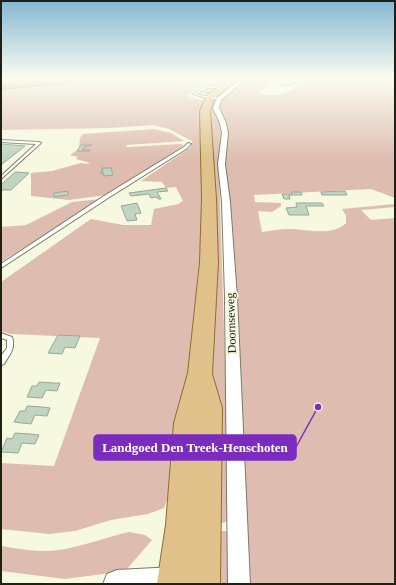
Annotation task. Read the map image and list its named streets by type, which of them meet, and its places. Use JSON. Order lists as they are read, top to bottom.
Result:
{
  "streets": {
    "main road": ["Doornseweg"]
  },
  "places": ["Landgoed Den Treek-Henschoten"]
}
